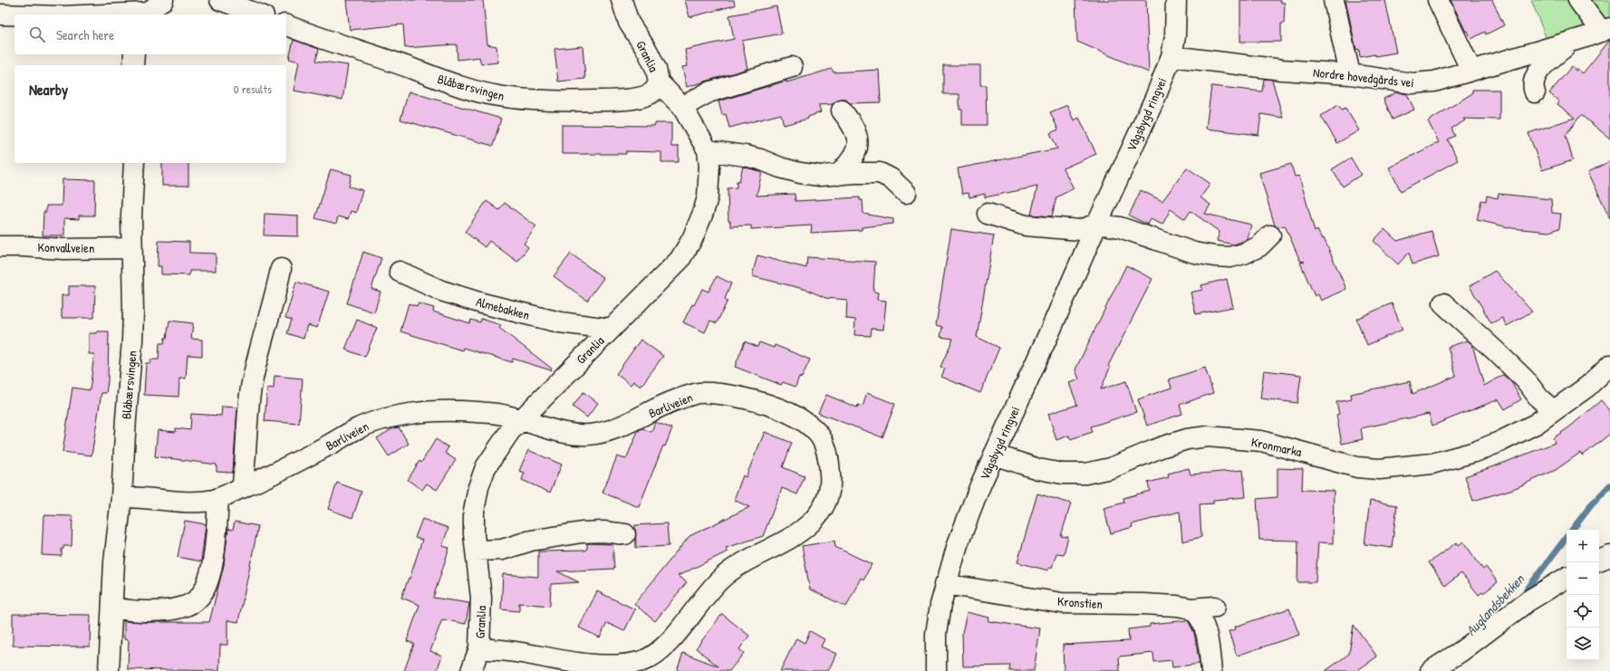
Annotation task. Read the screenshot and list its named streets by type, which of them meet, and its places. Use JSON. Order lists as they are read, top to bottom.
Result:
{
  "streets": {
    "street": [
      "Granlia",
      "Nordre hovedgårds vei",
      "Blåbærsvingen",
      "Vågsbygd ringvei",
      "Konvallveien",
      "Almebakken",
      "Barliveien",
      "Kronmarka",
      "Kronstien"
    ]
  },
  "crossings": [
    ["Granlia", "Blåbærsvingen"],
    ["Granlia", "Almebakken"],
    ["Granlia", "Barliveien"],
    ["Nordre hovedgårds vei", "Vågsbygd ringvei"],
    ["Blåbærsvingen", "Konvallveien"],
    ["Blåbærsvingen", "Barliveien"],
    ["Vågsbygd ringvei", "Kronmarka"],
    ["Vågsbygd ringvei", "Kronstien"]
  ],
  "water": ["Auglandsbekken"],
  "page": {
    "search": "Search here",
    "heading": ["Nearby", "0 results"],
    "map_buttons": ["+", "−"]
  }
}
